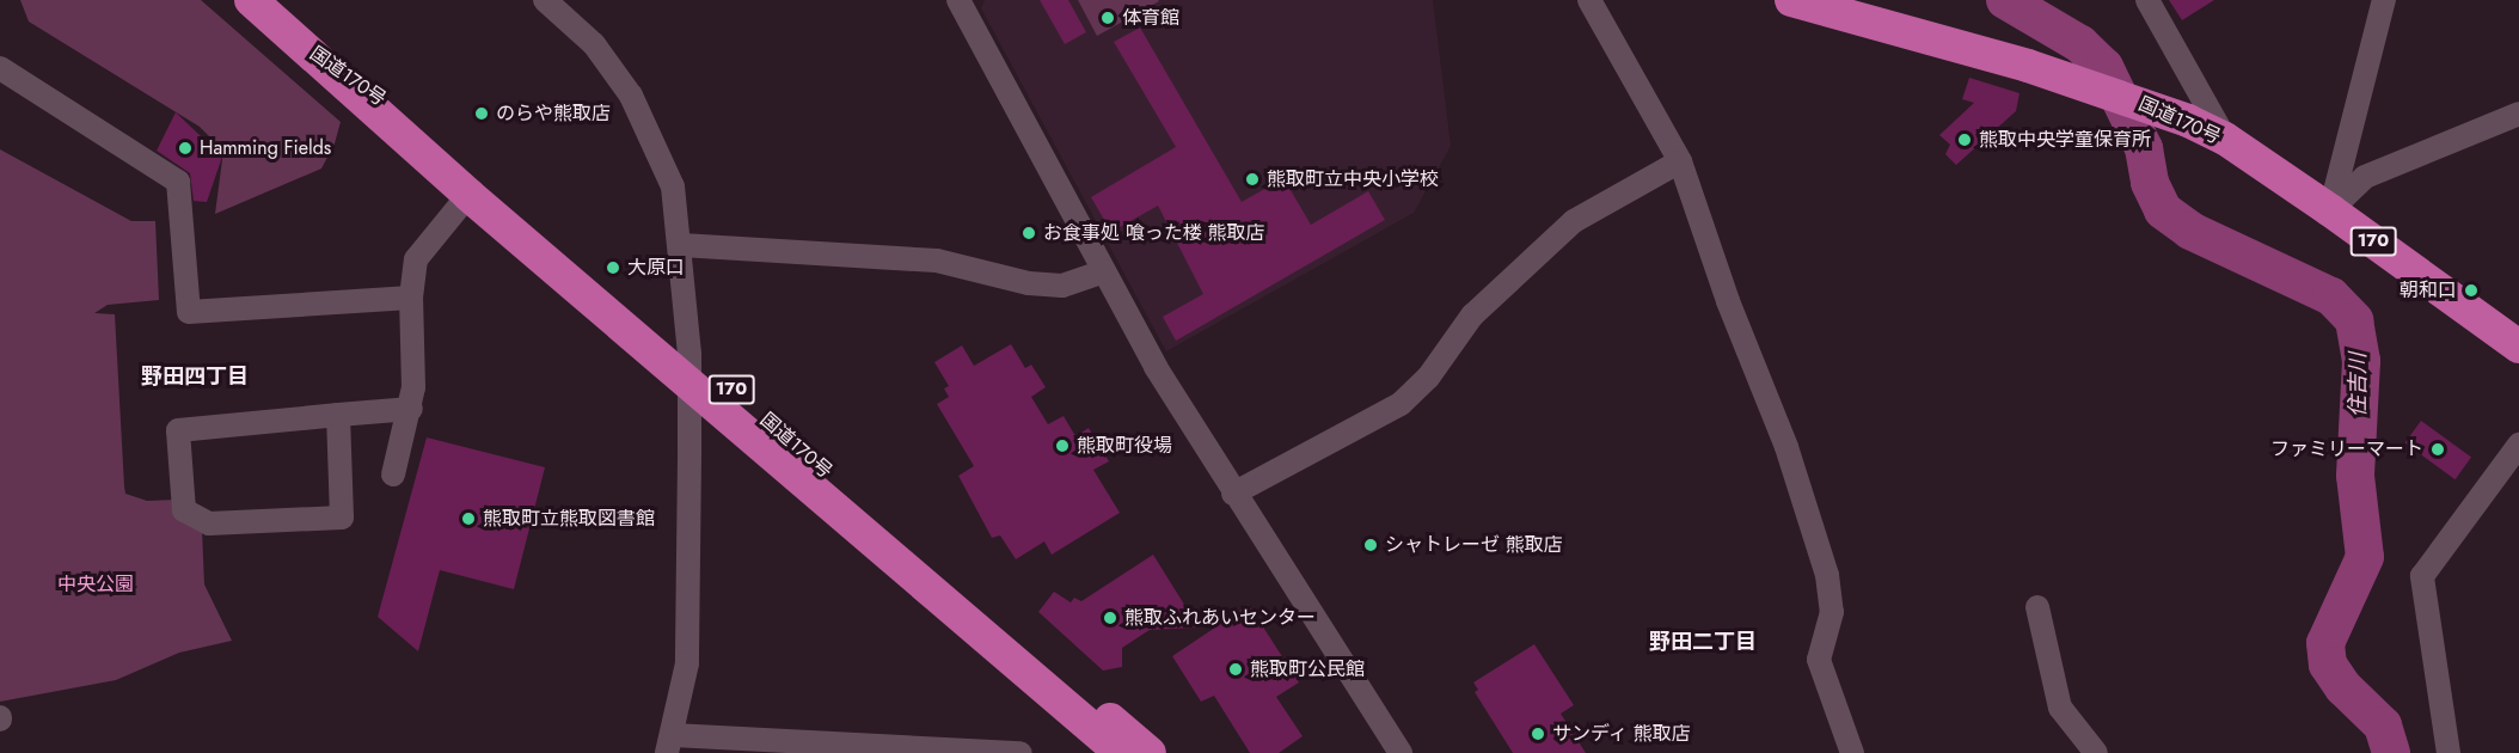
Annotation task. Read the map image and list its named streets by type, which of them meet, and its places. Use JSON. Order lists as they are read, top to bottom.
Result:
{
  "streets": {
    "highway": ["国道170号", "170"]
  },
  "districts": ["野田四丁目", "野田二丁目"],
  "water": ["住吉川"],
  "parks": ["中央公園"],
  "places": [
    "体育館",
    "のらや熊取店",
    "熊取中央学童保育所",
    "Hamming Fields",
    "熊取町立中央小学校",
    "お食事処 喰った楼 熊取店",
    "大原口",
    "朝和口",
    "熊取町役場",
    "ファミリーマート",
    "熊取町立熊取図書館",
    "シャトレーゼ 熊取店",
    "熊取ふれあいセンター",
    "熊取町公民館",
    "サンディ 熊取店"
  ]
}
